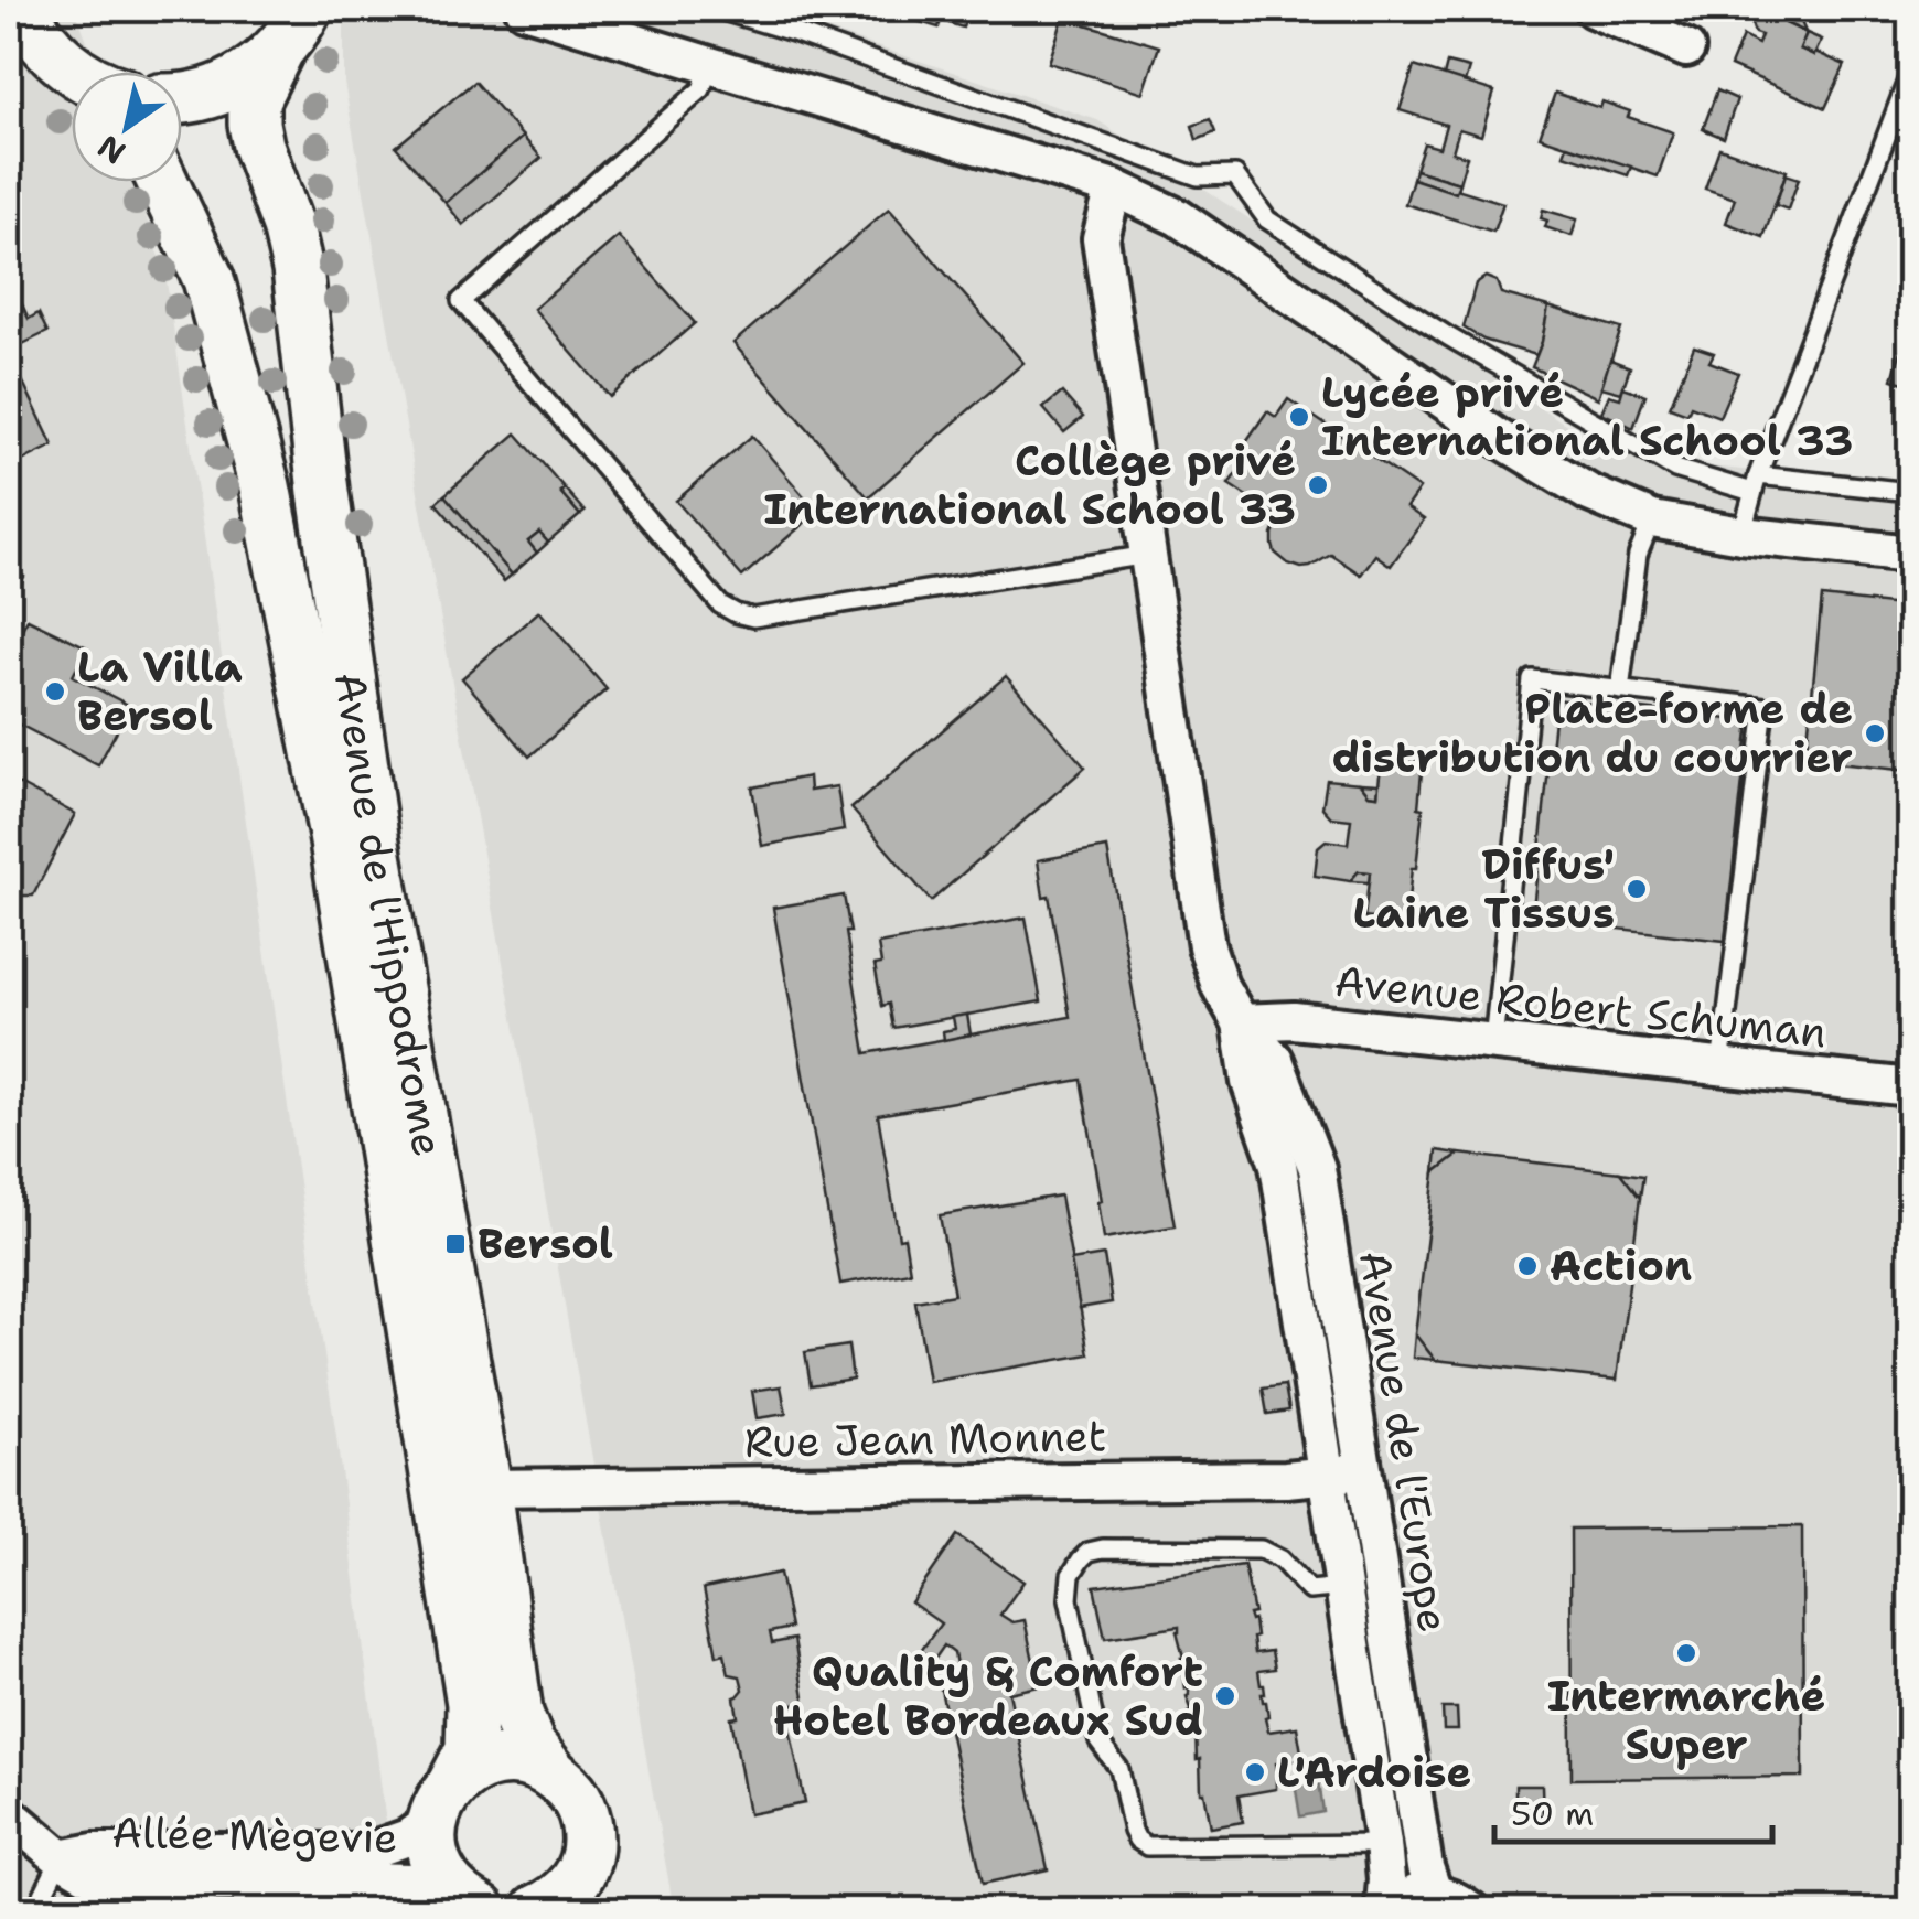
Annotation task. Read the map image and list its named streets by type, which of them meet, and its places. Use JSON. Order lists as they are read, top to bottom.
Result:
{
  "streets": {
    "main road": ["Avenue de l'Hippodrome"],
    "street": [
      "Avenue Robert Schuman",
      "Rue Jean Monnet",
      "Avenue de l'Europe",
      "Allée Mègevie"
    ]
  },
  "crossings": [
    ["Avenue de l'Hippodrome", "Rue Jean Monnet"],
    ["Avenue de l'Hippodrome", "Allée Mègevie"],
    ["Avenue Robert Schuman", "Avenue de l'Europe"],
    ["Rue Jean Monnet", "Avenue de l'Europe"]
  ],
  "places": {
    "other": [
      "Lycée privé International School 33",
      "Collège privé International School 33",
      "La Villa Bersol",
      "Plate-forme de distribution du courrier",
      "Diffus' Laine Tissus",
      "Action",
      "Intermarché Super",
      "Quality & Comfort Hotel Bordeaux Sud",
      "L'Ardoise"
    ],
    "transit": ["Bersol"]
  },
  "scale_bar": "50 m",
  "north": "bottom left"
}
